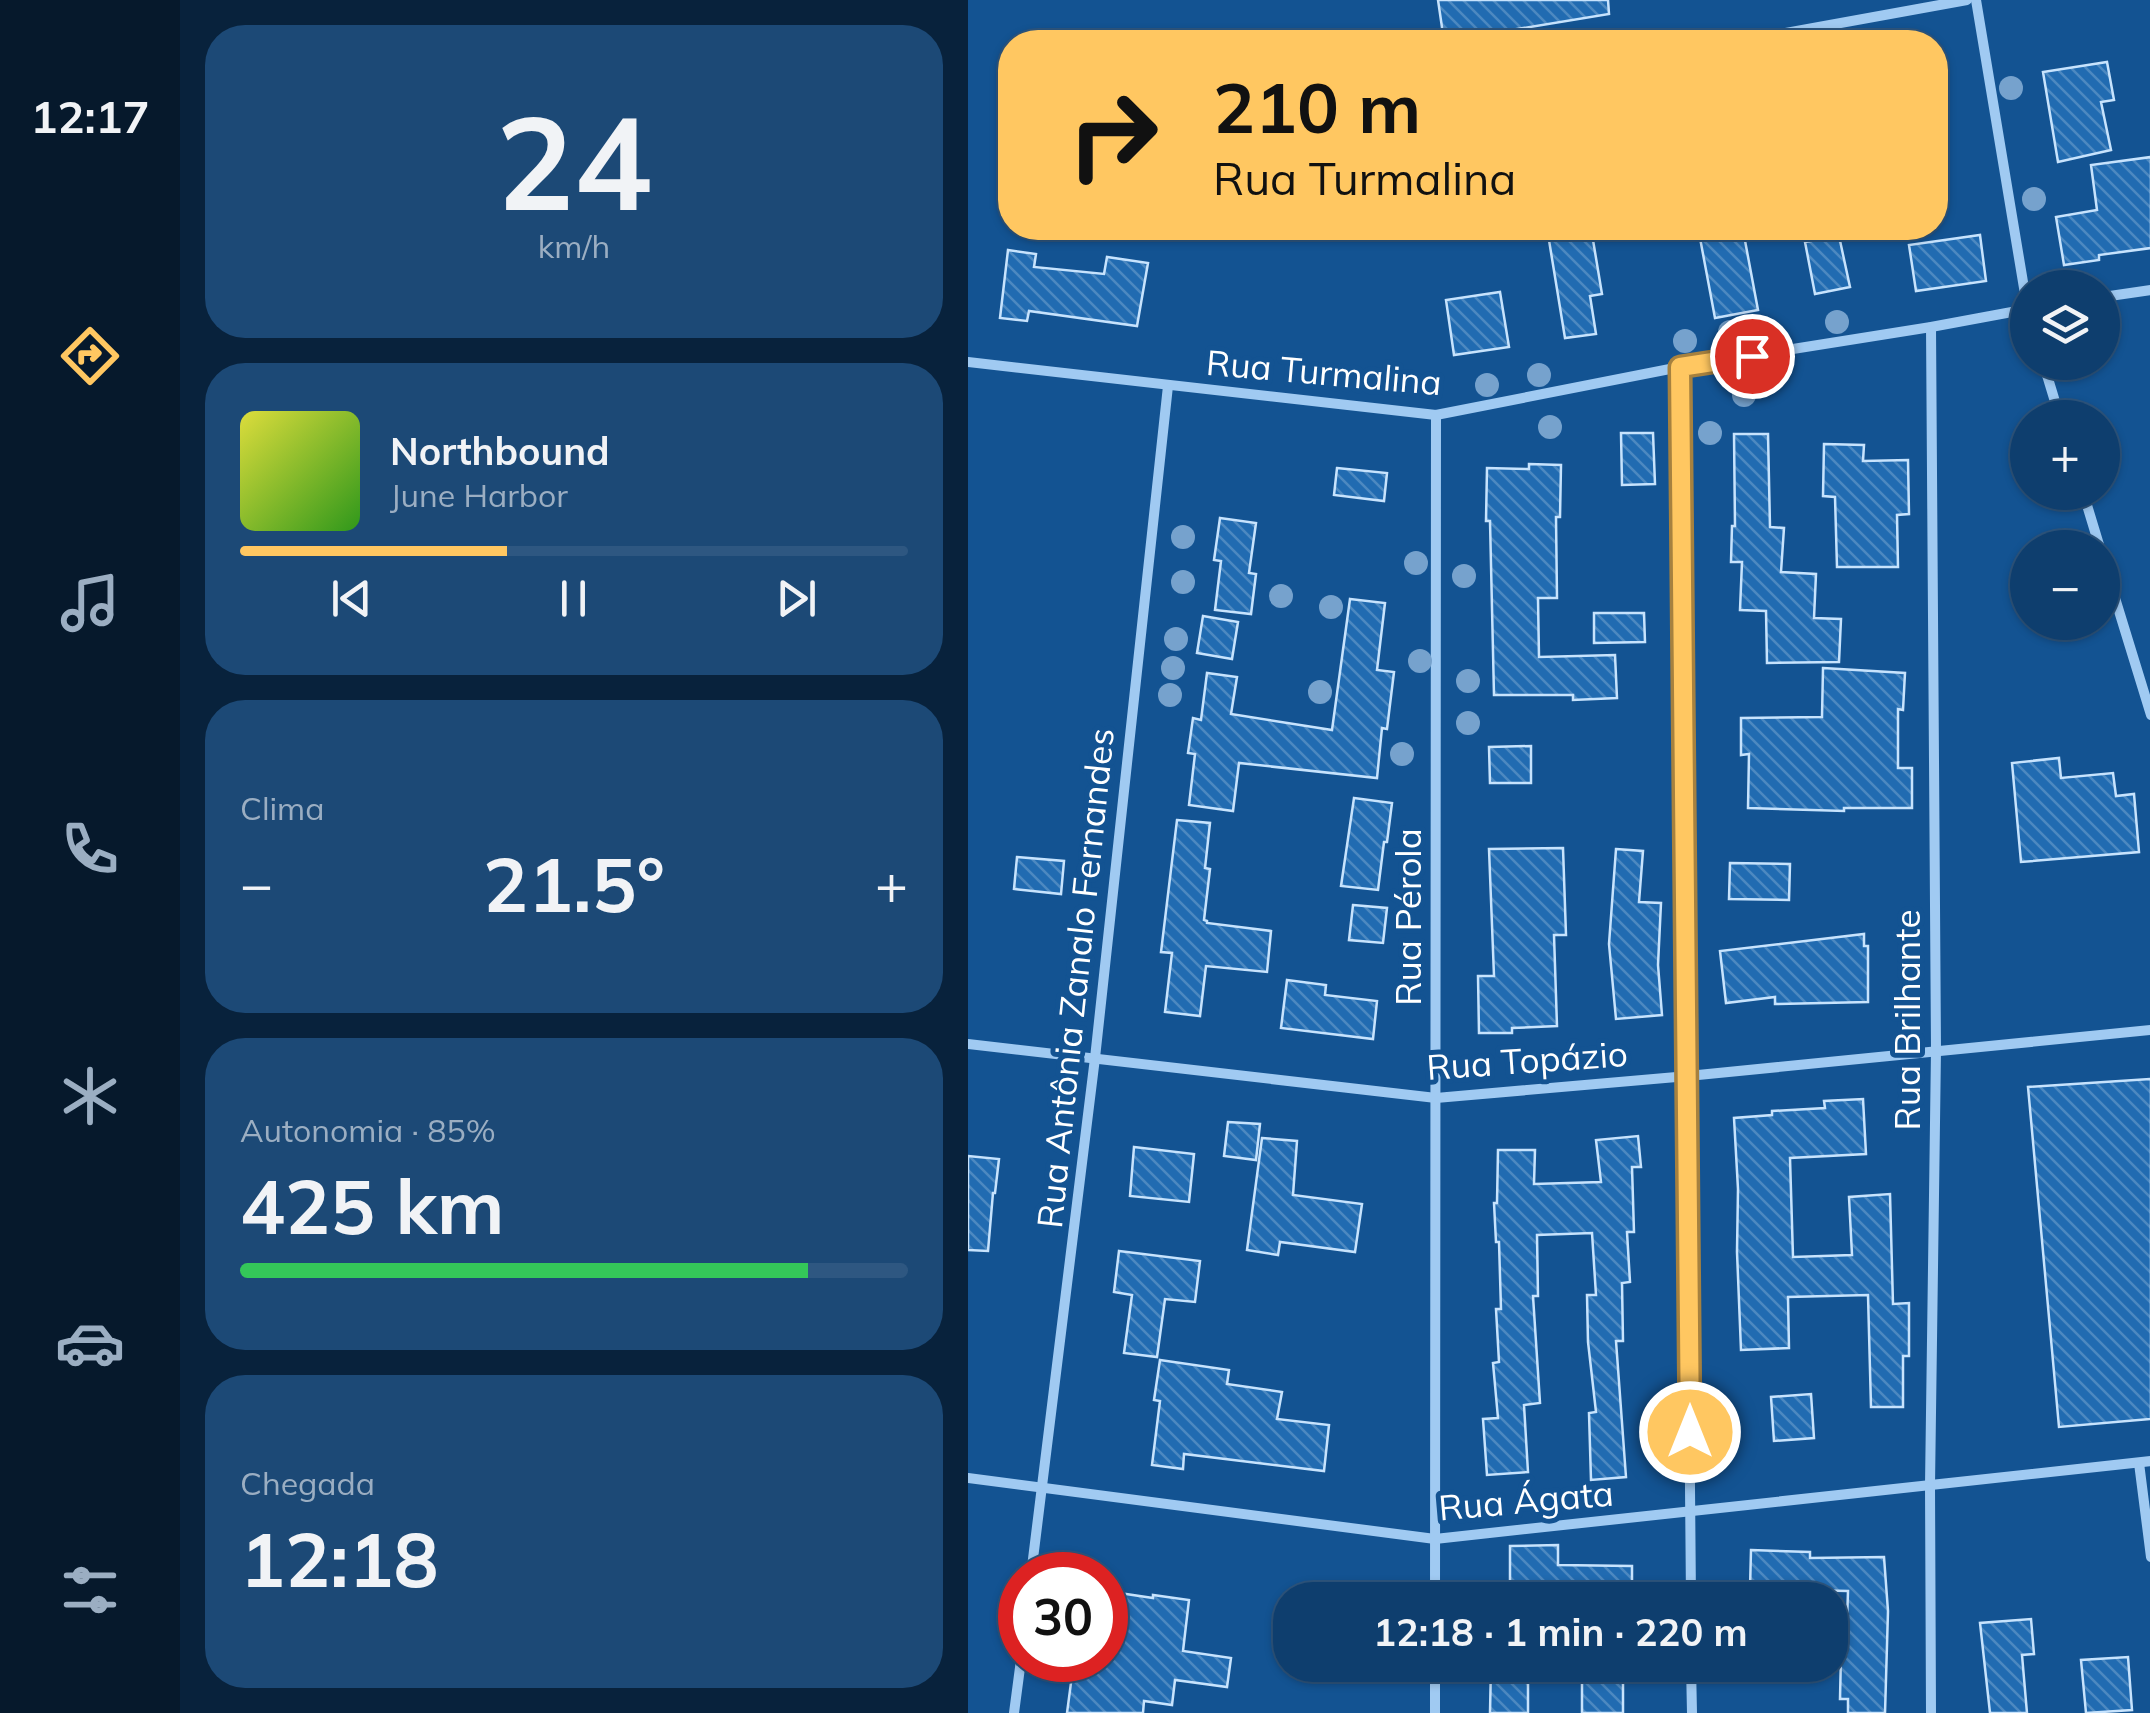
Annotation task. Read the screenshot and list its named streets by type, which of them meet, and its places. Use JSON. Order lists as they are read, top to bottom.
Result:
{
  "streets": {
    "street": [
      "Rua Turmalina",
      "Rua Pérola",
      "Rua Antônia Zanalo Fernandes",
      "Rua Brilhante",
      "Rua Topázio",
      "Rua Ágata"
    ]
  },
  "crossings": [
    ["Rua Turmalina", "Rua Pérola"],
    ["Rua Turmalina", "Rua Antônia Zanalo Fernandes"],
    ["Rua Turmalina", "Rua Brilhante"],
    ["Rua Pérola", "Rua Topázio"],
    ["Rua Pérola", "Rua Ágata"],
    ["Rua Antônia Zanalo Fernandes", "Rua Topázio"],
    ["Rua Antônia Zanalo Fernandes", "Rua Ágata"],
    ["Rua Brilhante", "Rua Topázio"],
    ["Rua Brilhante", "Rua Ágata"]
  ],
  "page": {
    "tabs": "12:17",
    "tile": [
      ["24", "km/h"],
      "Clima",
      ["Autonomia · 85%", "425 km"],
      ["Chegada", "12:18"]
    ],
    "turn": ["210 m", "Rua Turmalina"],
    "map_buttons": ["+", "−"],
    "song": ["Northbound", "June Harbor"],
    "heat": ["−", "21.5°", "+"],
    "limit": "30",
    "trip": "12:18 · 1 min · 220 m"
  }
}
